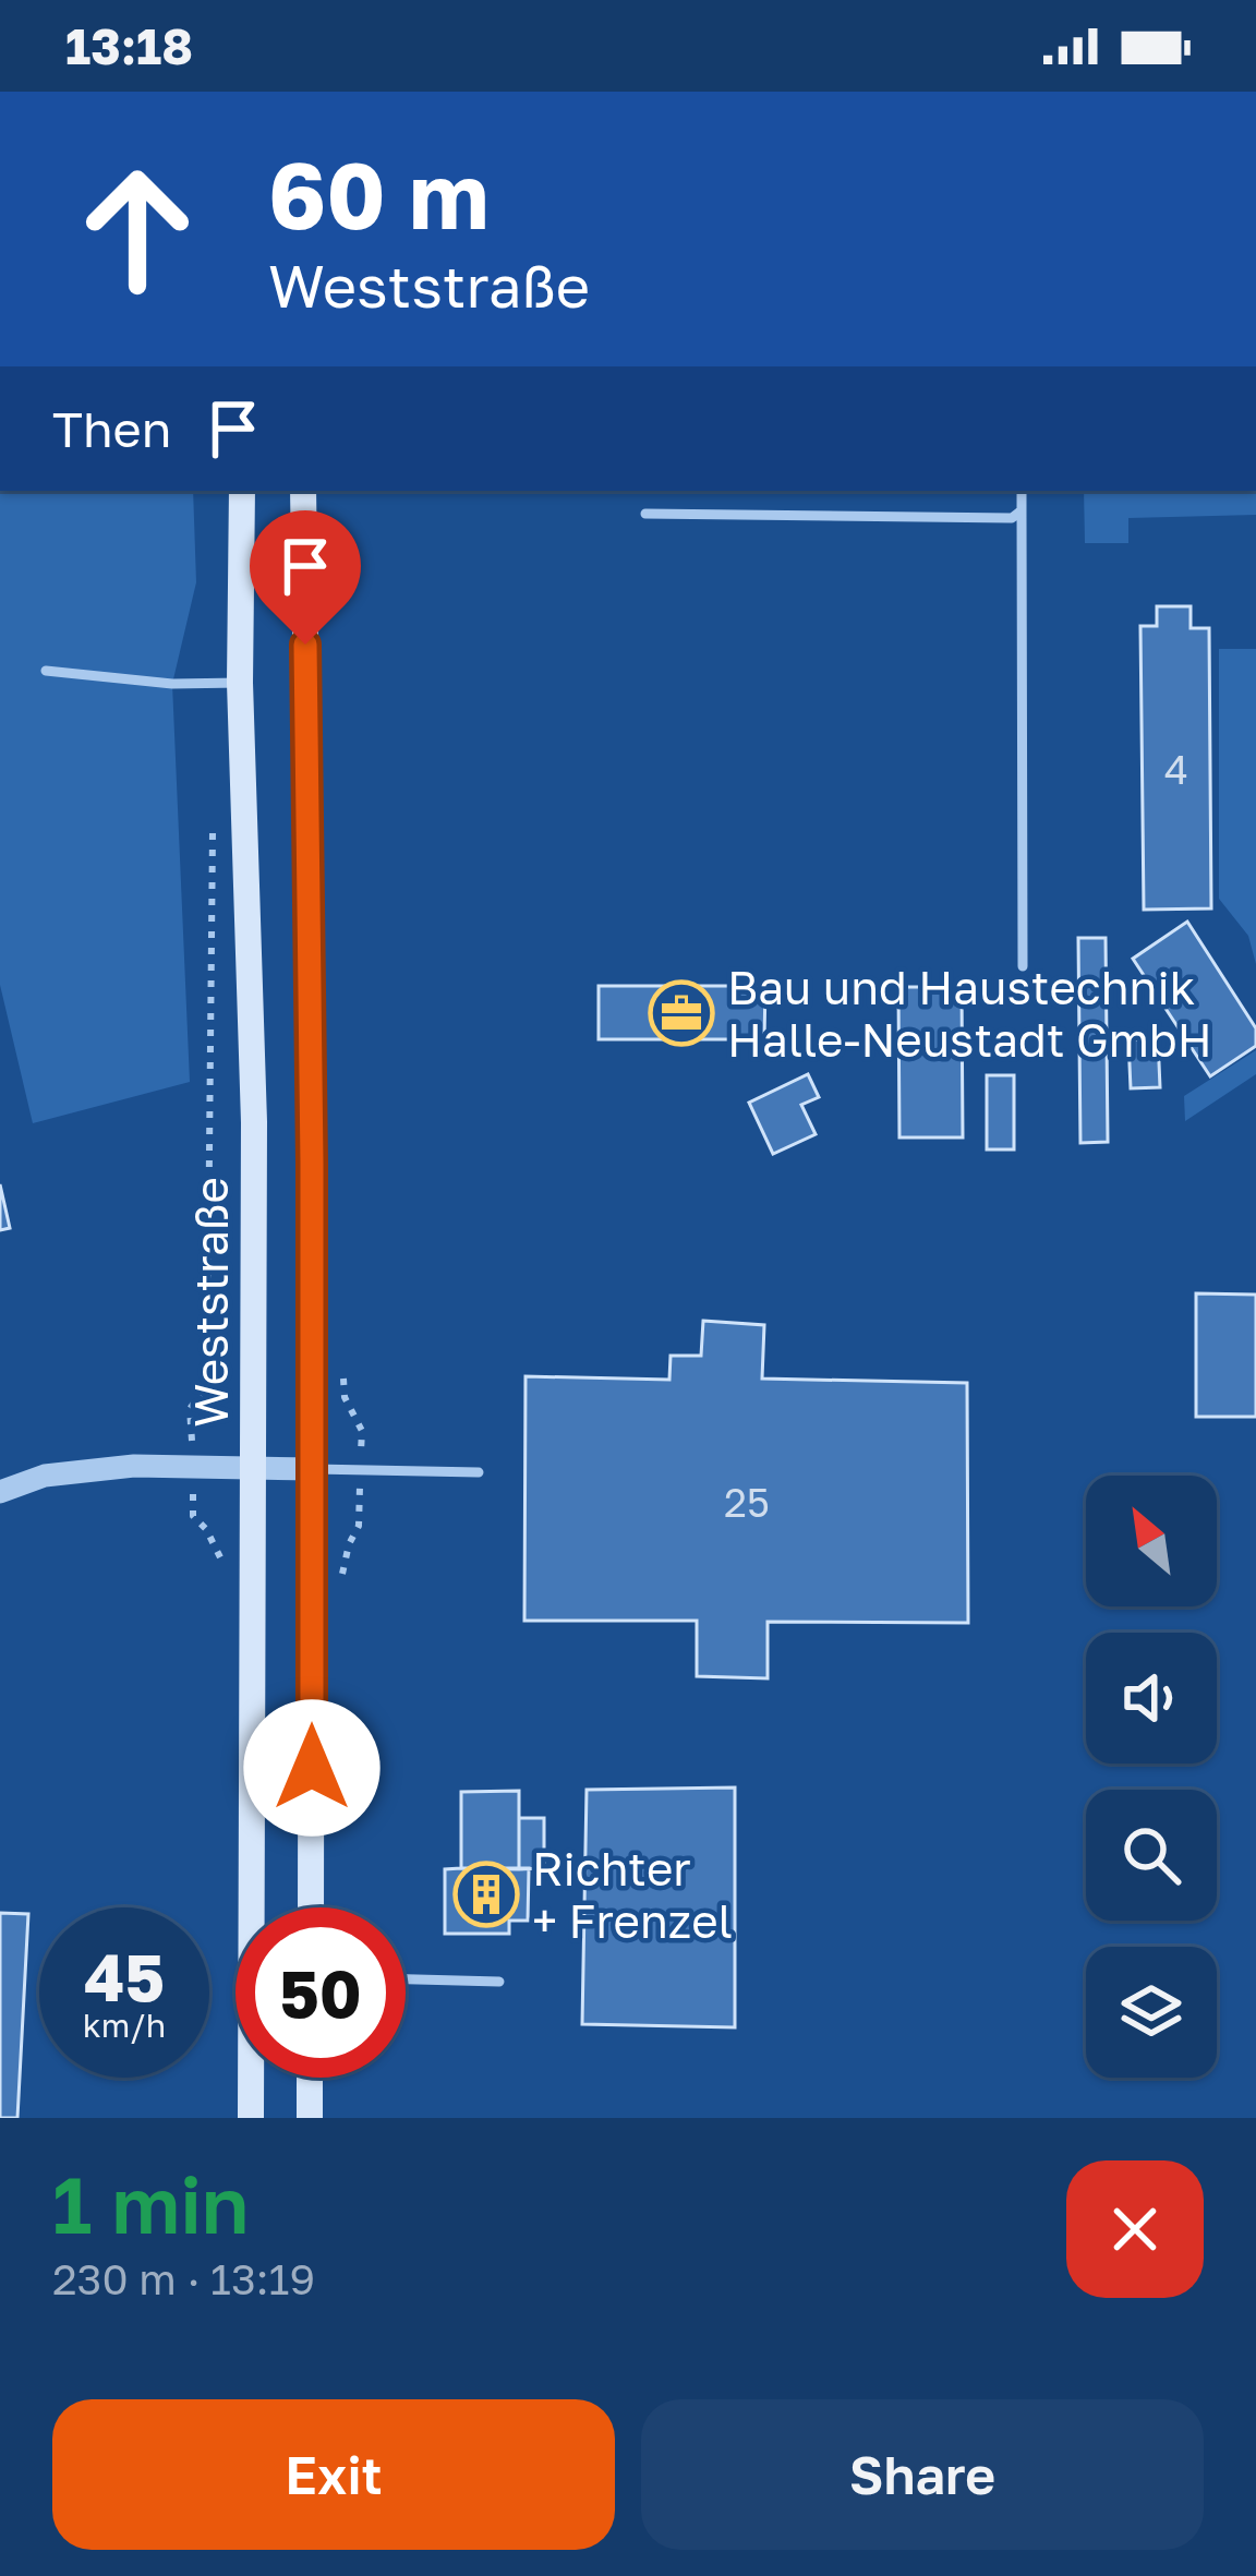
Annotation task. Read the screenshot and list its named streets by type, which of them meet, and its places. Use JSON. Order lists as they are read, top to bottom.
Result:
{
  "streets": {
    "main road": ["Weststraße"]
  },
  "places": {
    "office": ["Bau und Haustechnik Halle-Neustadt GmbH"],
    "building": ["Richter + Frenzel"]
  },
  "house_numbers": ["4", "25"],
  "north": "top left",
  "page": {
    "status": "13:18",
    "turn": ["60 m", "Weststraße"],
    "then": "Then",
    "speed": "45 km/h",
    "limit": "50",
    "heading": ["1 min", "230 m · 13:19"],
    "buttons": ["Exit", "Share"]
  }
}
